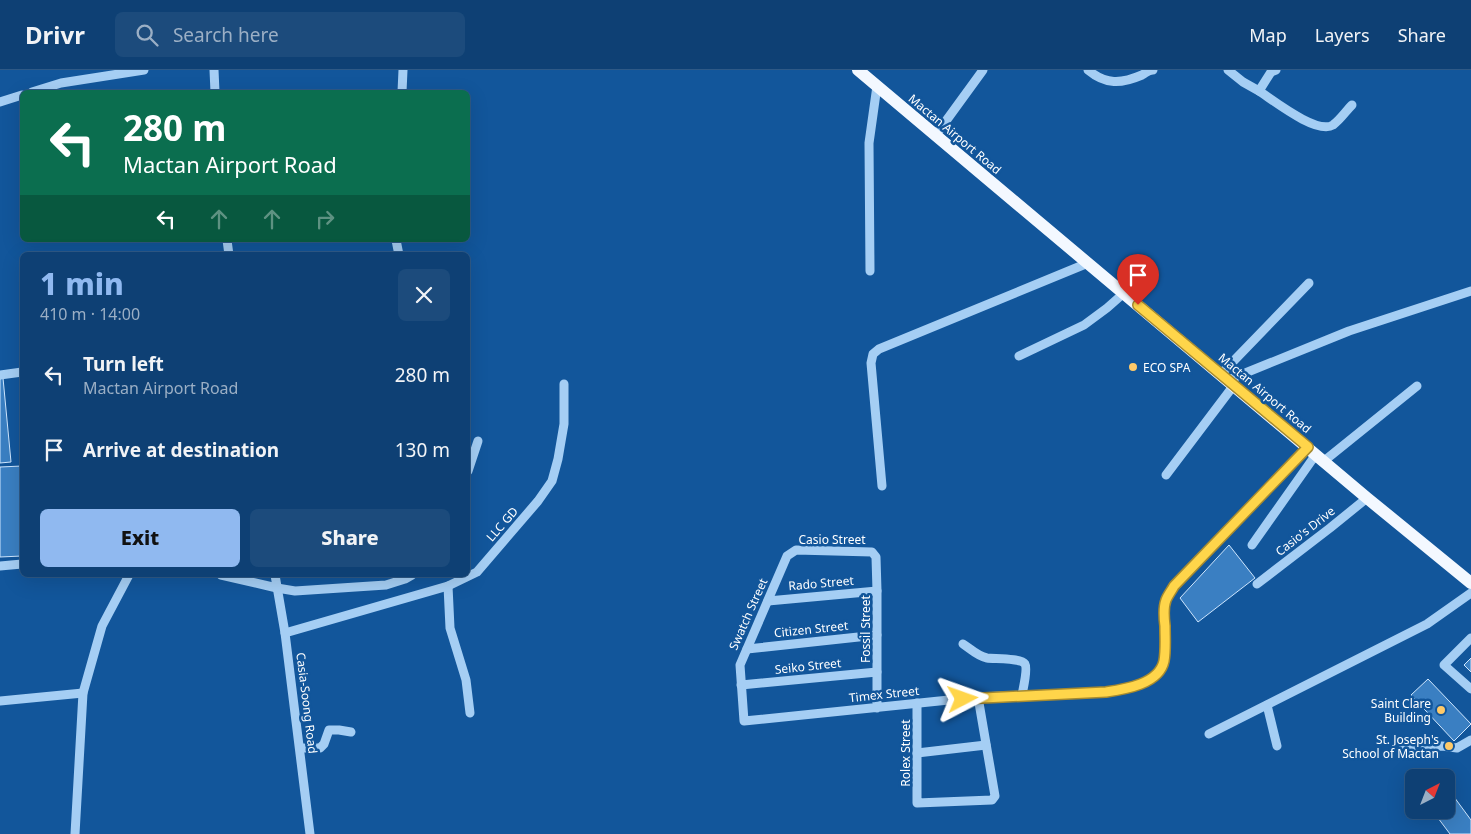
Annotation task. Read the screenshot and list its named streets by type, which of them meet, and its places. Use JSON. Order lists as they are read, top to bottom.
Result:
{
  "streets": {
    "main road": ["Mactan Airport Road"],
    "street": [
      "LLC GD",
      "Casio's Drive",
      "Casio Street",
      "Rado Street",
      "Swatch Street",
      "Citizen Street",
      "Fossil Street",
      "Seiko Street",
      "Timex Street",
      "Casia-Soong Road",
      "Rolex Street"
    ]
  },
  "crossings": [
    ["Mactan Airport Road", "Casio's Drive"],
    ["Mactan Airport Road", "Timex Street"],
    ["LLC GD", "Casia-Soong Road"],
    ["Casio Street", "Swatch Street"],
    ["Casio Street", "Fossil Street"],
    ["Rado Street", "Swatch Street"],
    ["Rado Street", "Fossil Street"],
    ["Swatch Street", "Citizen Street"],
    ["Swatch Street", "Seiko Street"],
    ["Swatch Street", "Timex Street"],
    ["Citizen Street", "Fossil Street"],
    ["Fossil Street", "Seiko Street"],
    ["Fossil Street", "Timex Street"],
    ["Timex Street", "Rolex Street"]
  ],
  "places": ["ECO SPA", "Saint Clare Building", "St. Joseph's School of Mactan"],
  "north": "top right",
  "page": {
    "header": "Drivr",
    "search": "Search here",
    "nav": ["Map", "Layers", "Share"],
    "turn": ["280 m", "Mactan Airport Road"],
    "heading": ["1 min", "410 m · 14:00"],
    "list": [
      {
        "name": "Turn left",
        "note": "Mactan Airport Road",
        "value": "280 m"
      },
      {
        "name": "Arrive at destination",
        "value": "130 m"
      }
    ],
    "buttons": ["Exit", "Share"]
  }
}
